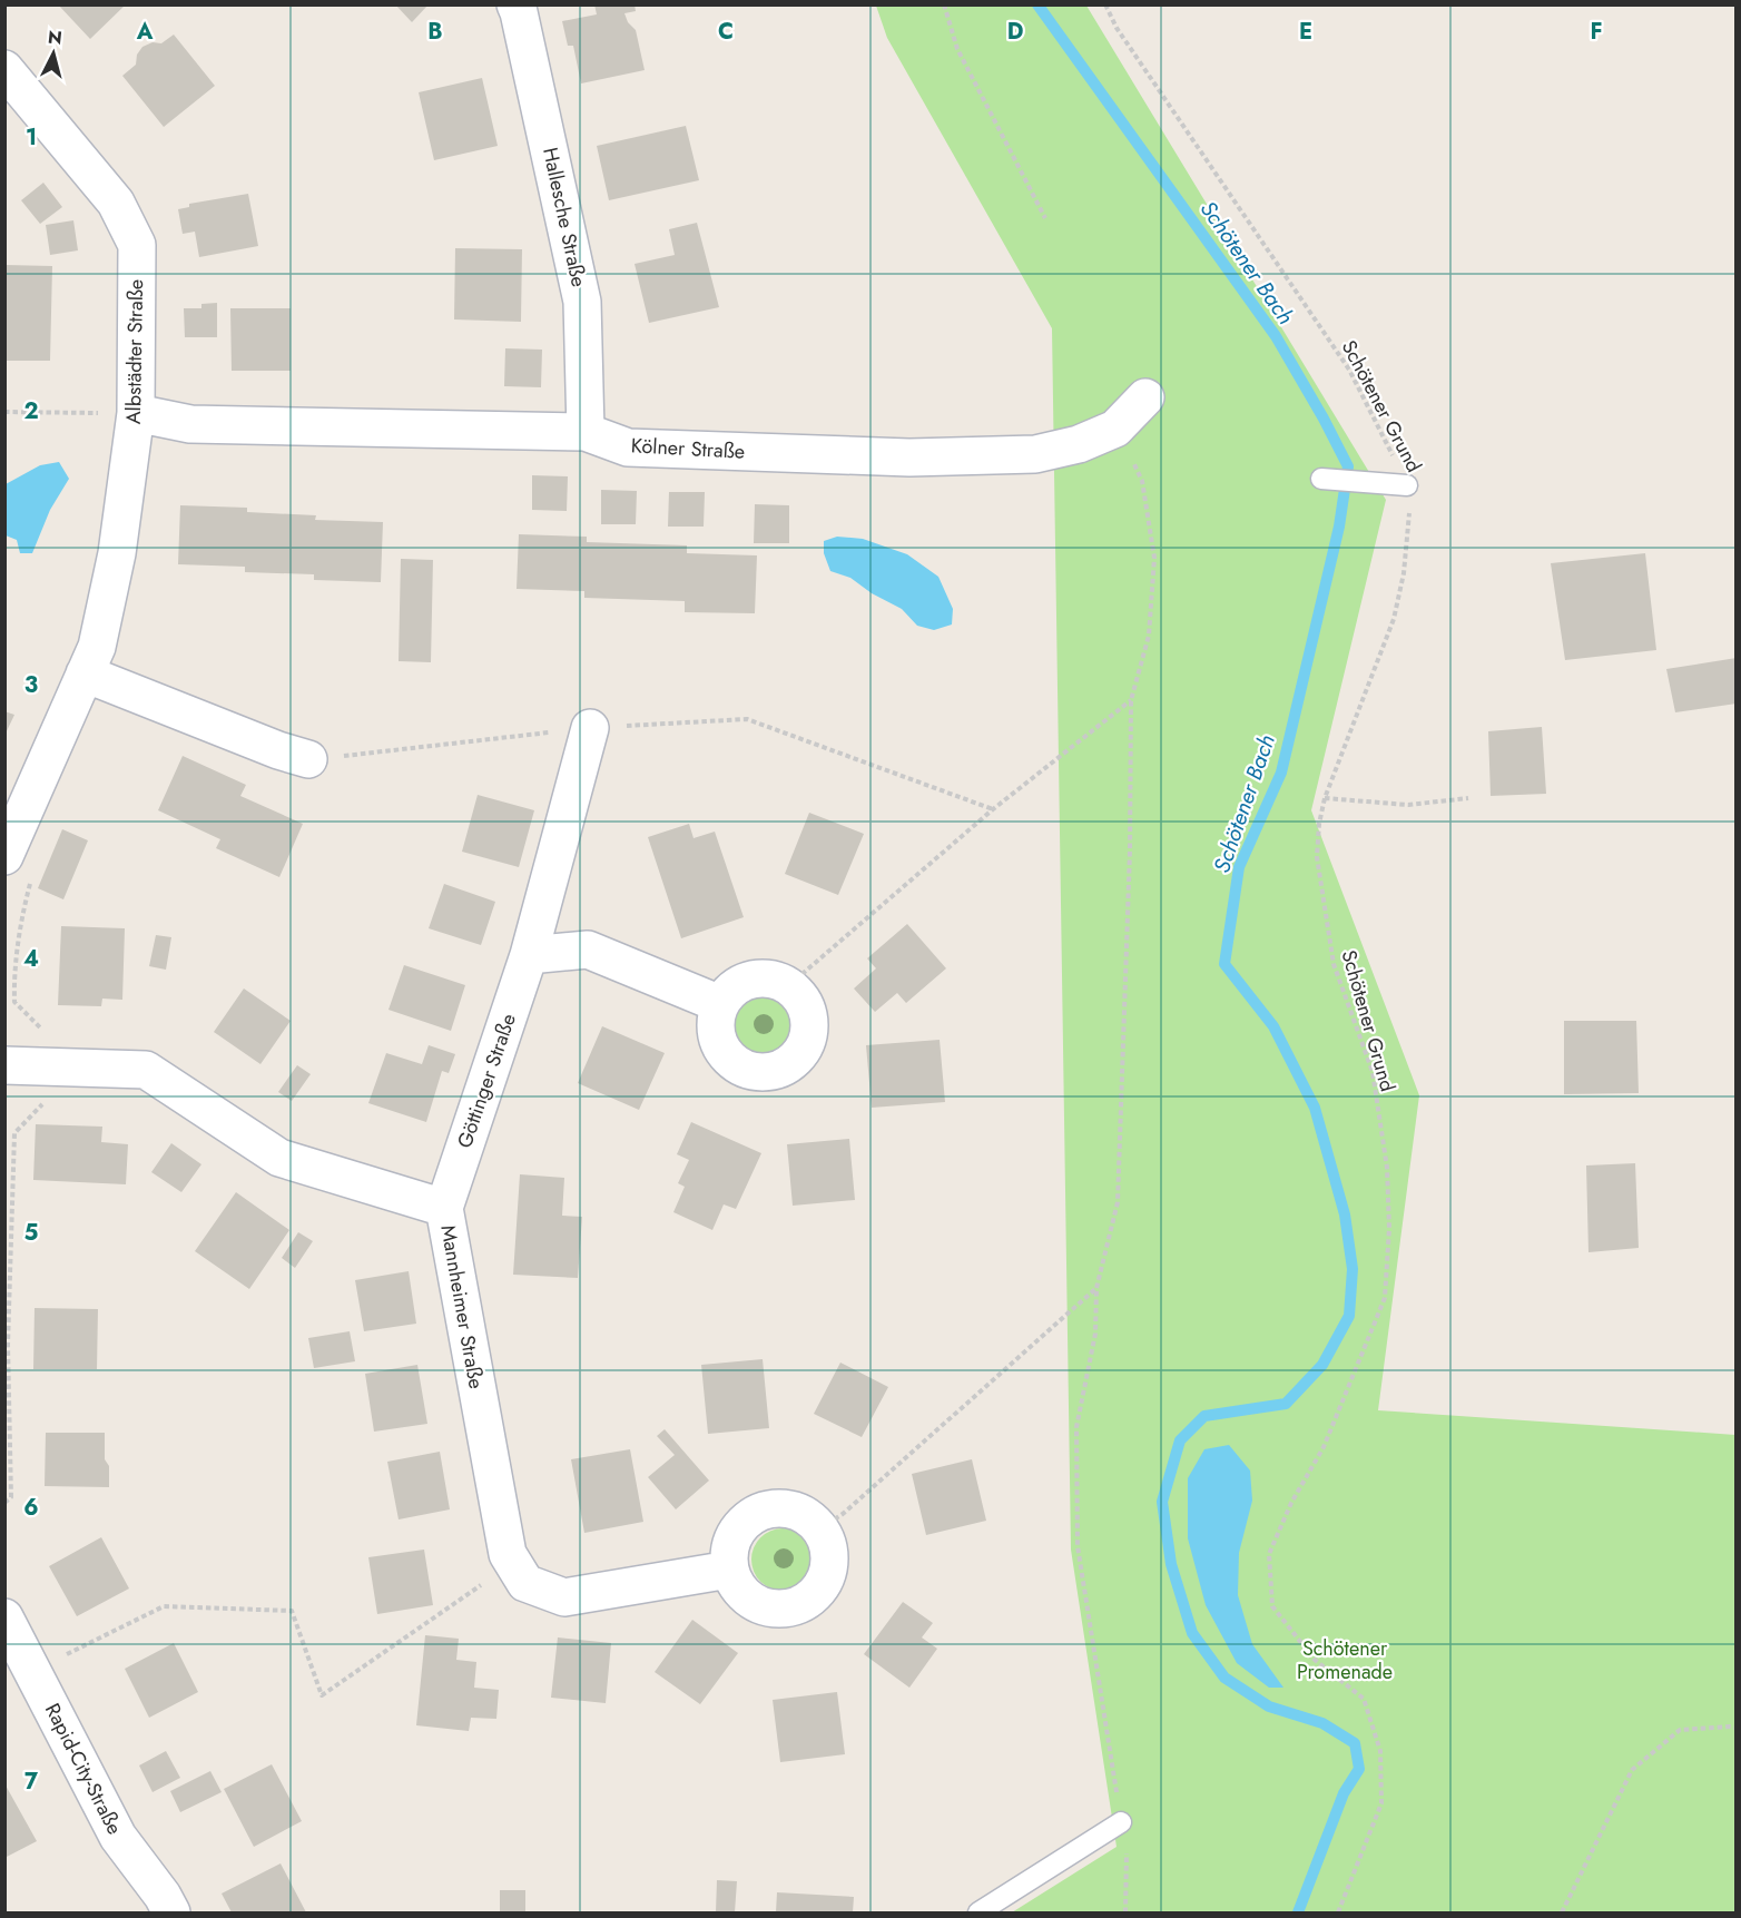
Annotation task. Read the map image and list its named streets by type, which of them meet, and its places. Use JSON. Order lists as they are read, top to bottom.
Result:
{
  "streets": {
    "street": [
      "Hallesche Straße",
      "Albstädter Straße",
      "Kölner Straße",
      "Göttinger Straße",
      "Mannheimer Straße",
      "Rapid-City-Straße"
    ],
    "path": ["Schötener Grund"]
  },
  "crossings": [
    ["Hallesche Straße", "Kölner Straße"],
    ["Albstädter Straße", "Kölner Straße"],
    ["Göttinger Straße", "Mannheimer Straße"]
  ],
  "water": ["Schötener Bach"],
  "parks": ["Schötener Promenade"],
  "north": "top",
  "grid": {
    "columns": [
      "A",
      "B",
      "C",
      "D",
      "E",
      "F"
    ],
    "rows": [
      "1",
      "2",
      "3",
      "4",
      "5",
      "6",
      "7"
    ]
  }
}
